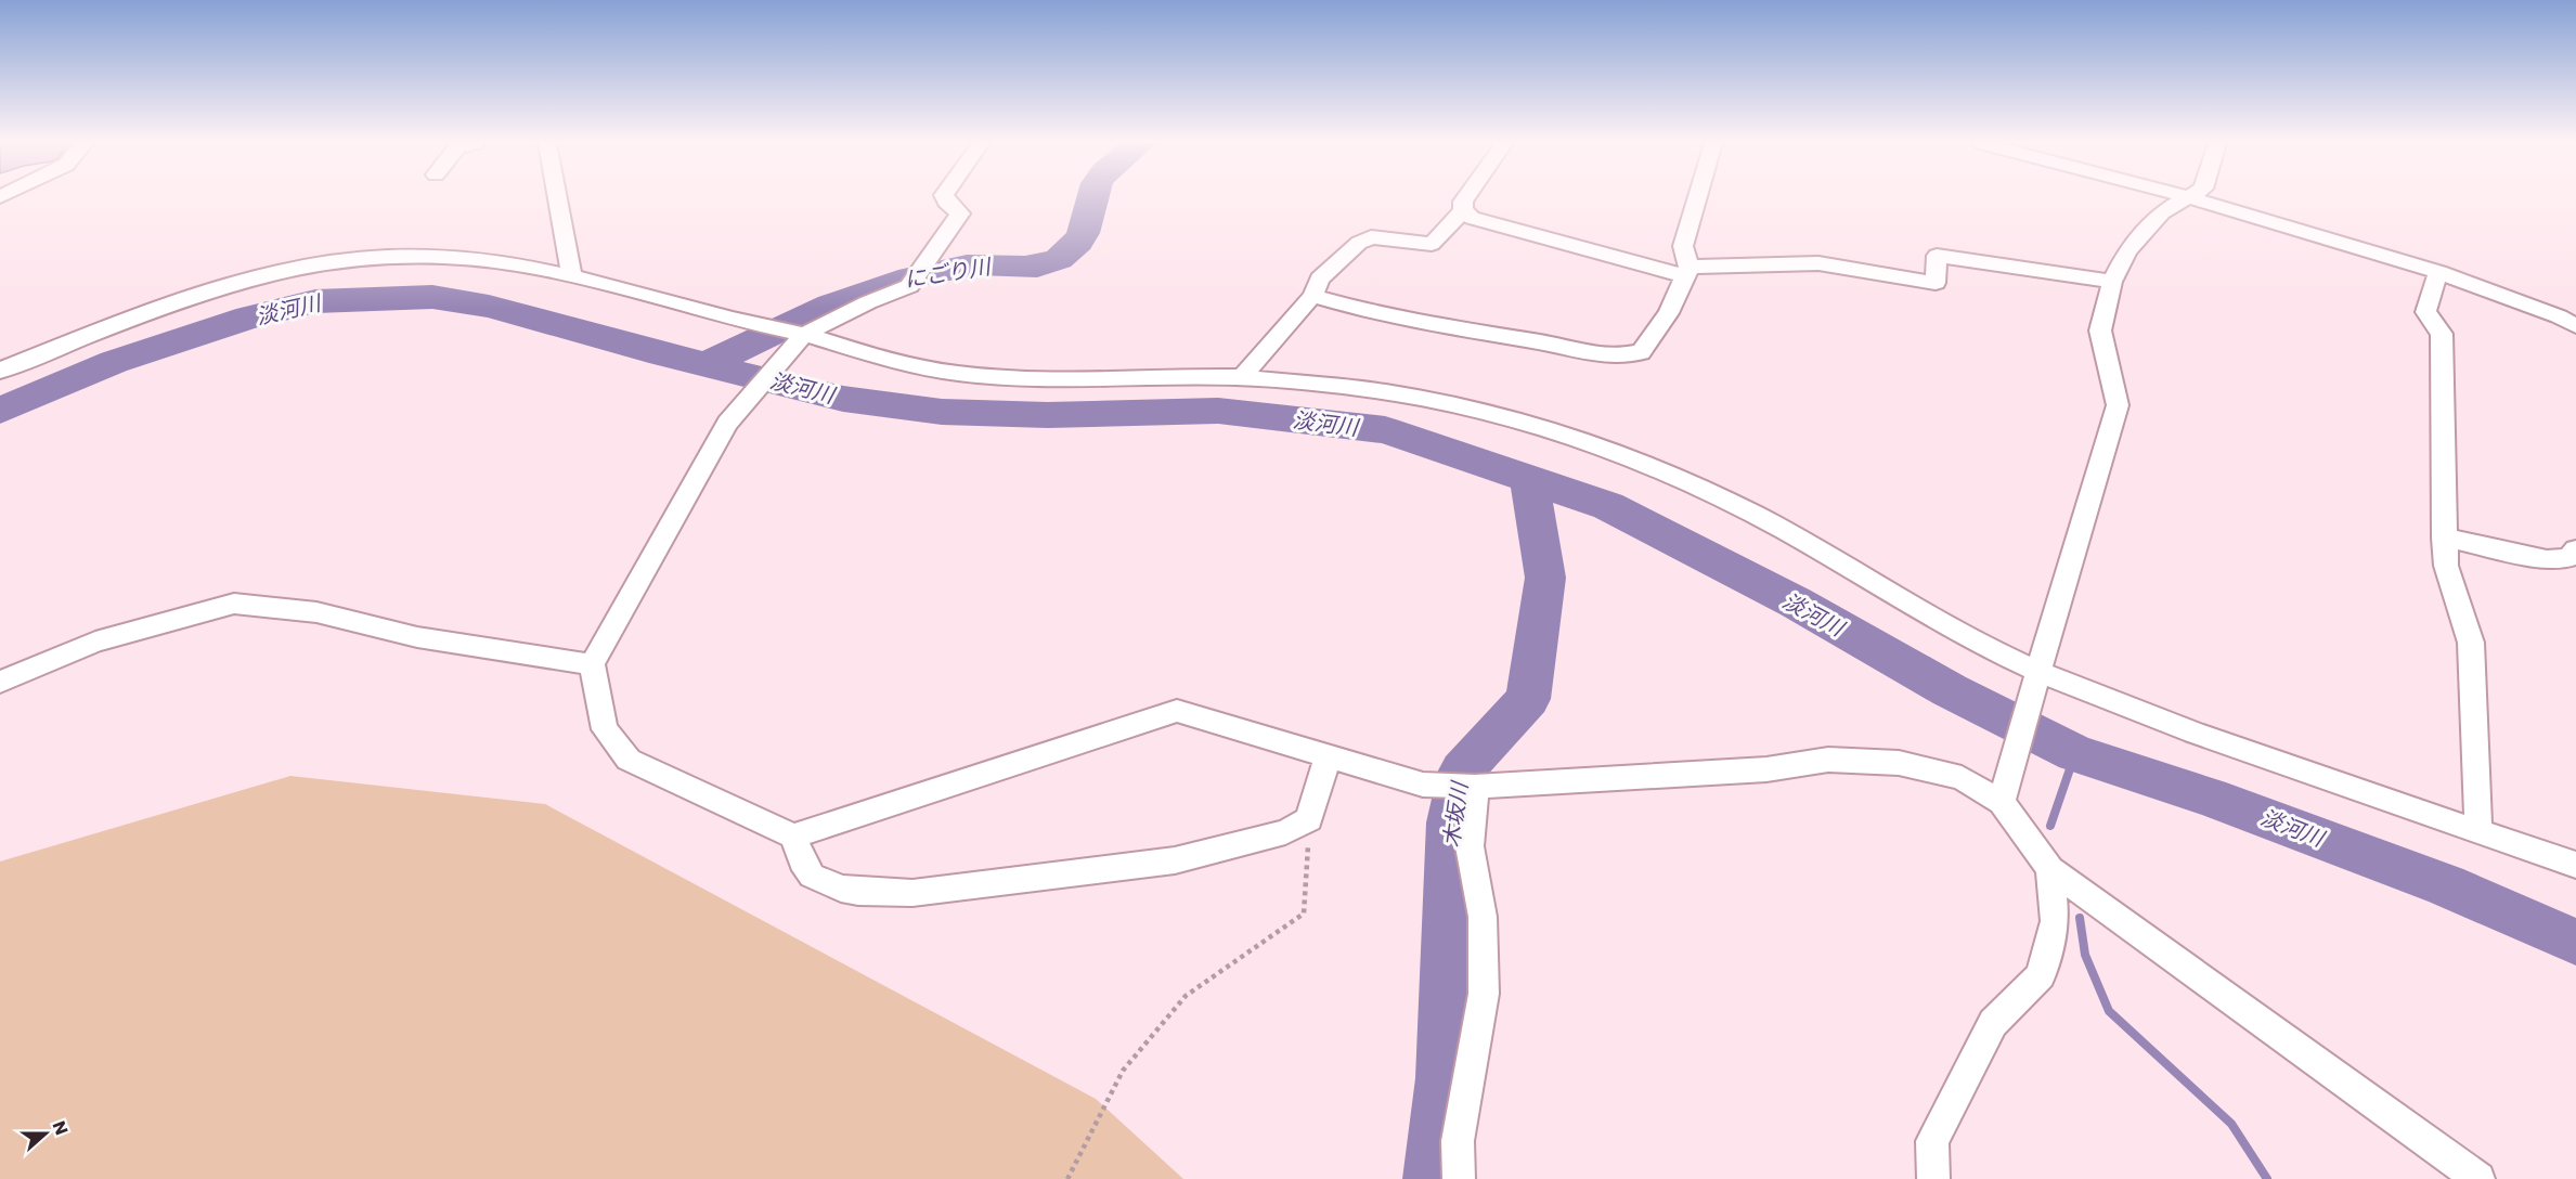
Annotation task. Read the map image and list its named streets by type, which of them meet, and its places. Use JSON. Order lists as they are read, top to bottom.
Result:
{
  "water": ["にごり川", "淡河川", "木坂川"],
  "north": "right"
}
